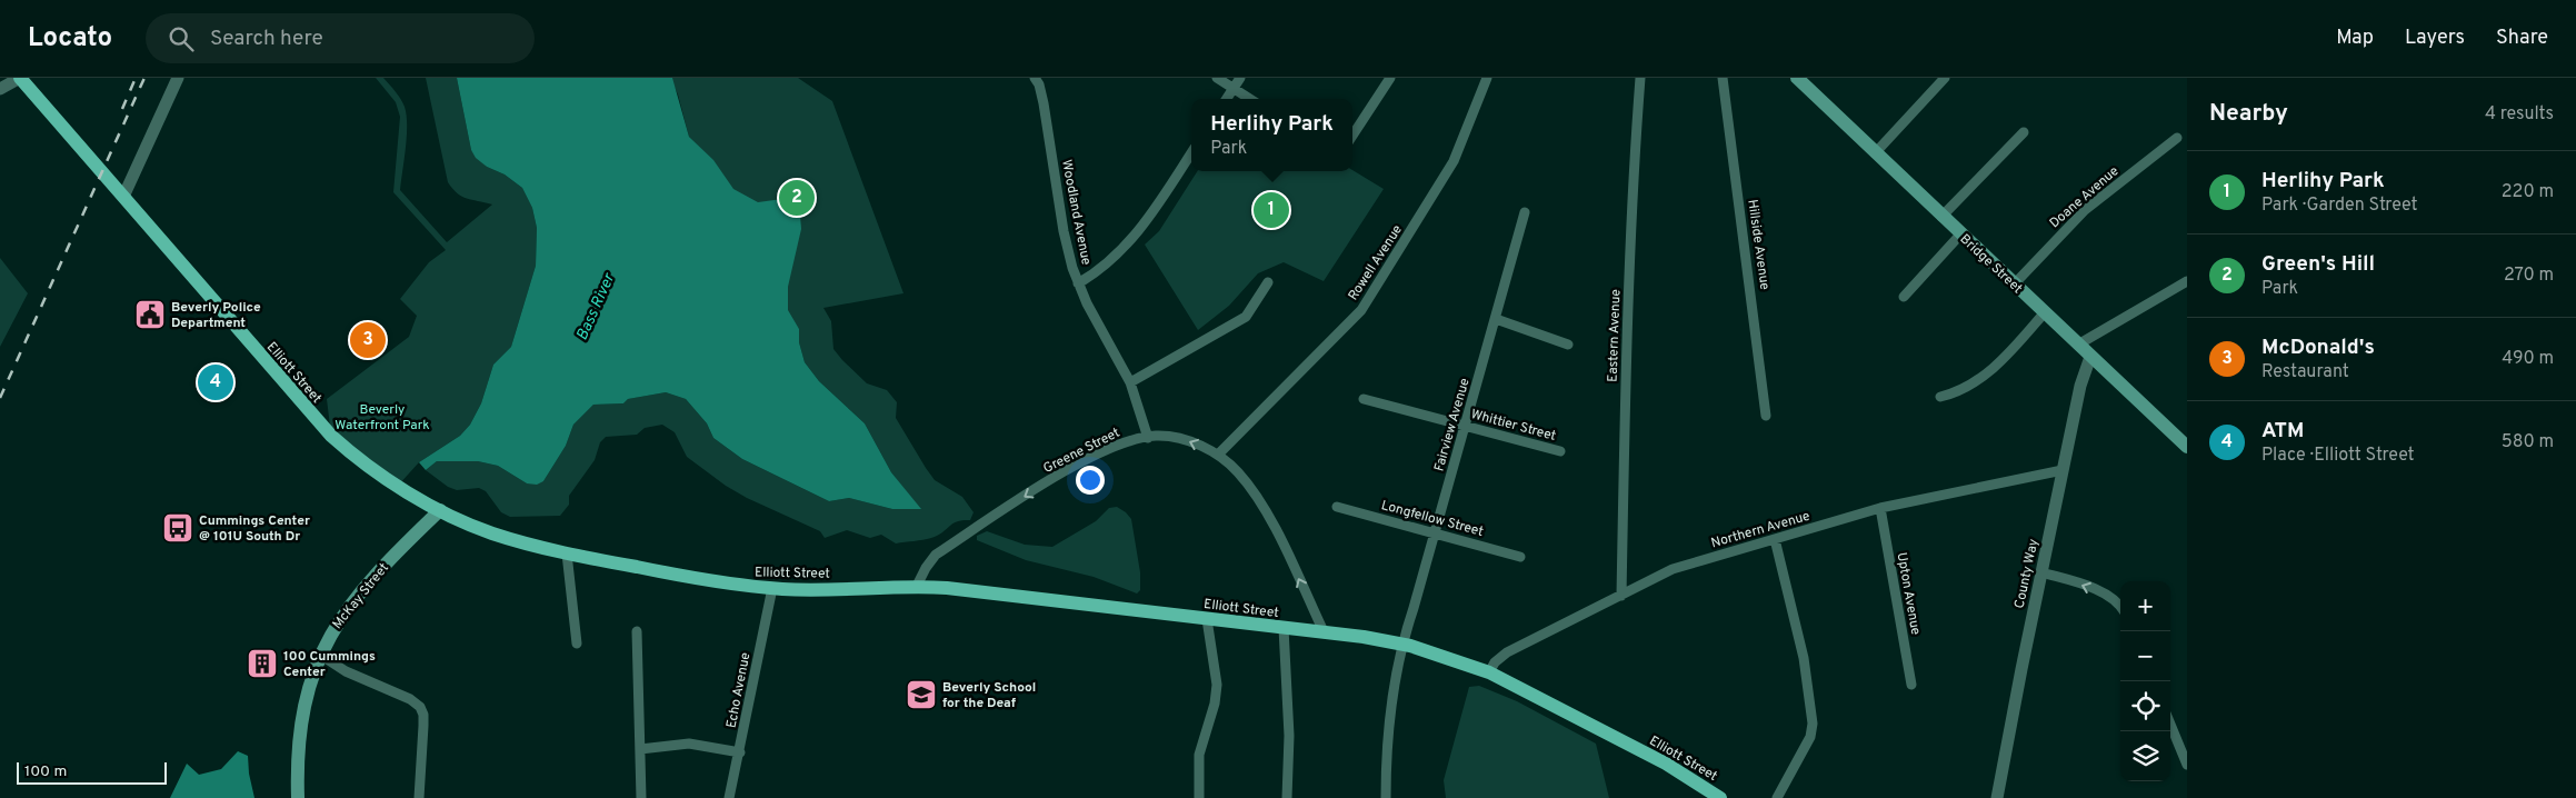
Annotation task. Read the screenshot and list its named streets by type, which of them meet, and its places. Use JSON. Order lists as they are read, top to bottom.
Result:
{
  "streets": {
    "main road": ["Bridge Street", "Elliott Street", "McKay Street"],
    "street": [
      "Doane Avenue",
      "Woodland Avenue",
      "Hillside Avenue",
      "Rowell Avenue",
      "Eastern Avenue",
      "Fairview Avenue",
      "Whittier Street",
      "Greene Street",
      "Longfellow Street",
      "Northern Avenue",
      "County Way",
      "Upton Avenue",
      "Echo Avenue"
    ]
  },
  "crossings": [
    ["Doane Avenue", "Bridge Street"],
    ["Woodland Avenue", "Greene Street"],
    ["Rowell Avenue", "Greene Street"],
    ["Bridge Street", "County Way"],
    ["Eastern Avenue", "Northern Avenue"],
    ["Elliott Street", "Fairview Avenue"],
    ["Elliott Street", "Greene Street"],
    ["Elliott Street", "Northern Avenue"],
    ["Elliott Street", "McKay Street"],
    ["Elliott Street", "Echo Avenue"],
    ["Fairview Avenue", "Whittier Street"],
    ["Fairview Avenue", "Longfellow Street"],
    ["Northern Avenue", "County Way"],
    ["Northern Avenue", "Upton Avenue"]
  ],
  "water": ["Bass River"],
  "parks": ["Beverly Waterfront Park"],
  "places": {
    "public building": ["Beverly Police Department"],
    "bus stop": ["Cummings Center @ 101U South Dr"],
    "building": ["100 Cummings Center"],
    "school or university": ["Beverly School for the Deaf"]
  },
  "scale_bar": "100 m",
  "page": {
    "header": "Locato",
    "search": "Search here",
    "nav": ["Map", "Layers", "Share"],
    "heading": ["Nearby", "4 results"],
    "popup": ["Herlihy Park", "Park"],
    "list": [
      {
        "mark": "1",
        "name": "Herlihy Park",
        "note": "Park · Garden Street",
        "value": "220 m"
      },
      {
        "mark": "2",
        "name": "Green's Hill",
        "note": "Park",
        "value": "270 m"
      },
      {
        "mark": "3",
        "name": "McDonald's",
        "note": "Restaurant",
        "value": "490 m"
      },
      {
        "mark": "4",
        "name": "ATM",
        "note": "Place · Elliott Street",
        "value": "580 m"
      }
    ],
    "pins": [
      "2",
      "1",
      "3",
      "4"
    ],
    "map_buttons": ["+", "−"],
    "scale": "100 m"
  }
}
